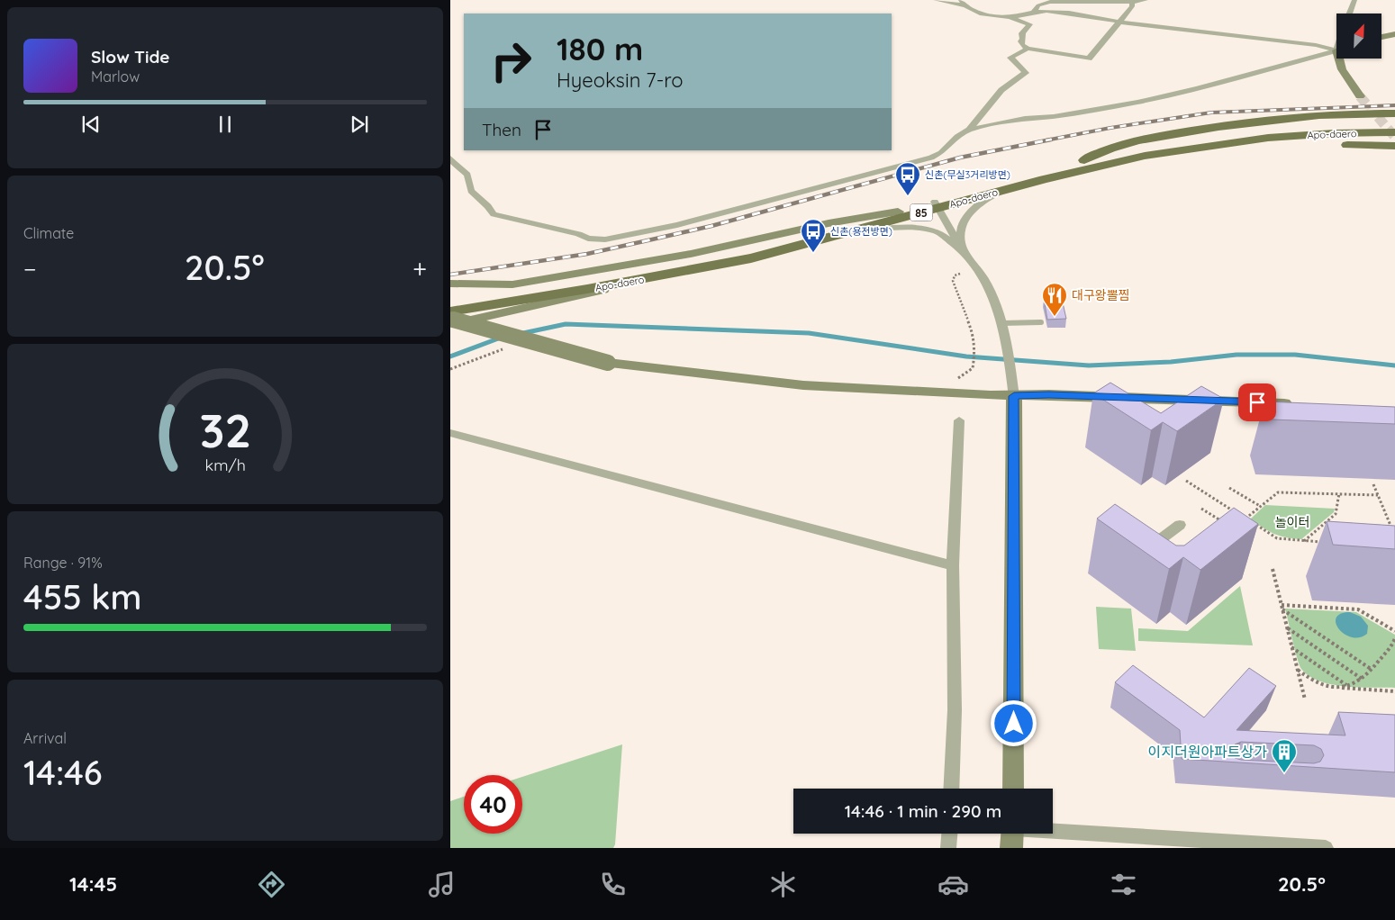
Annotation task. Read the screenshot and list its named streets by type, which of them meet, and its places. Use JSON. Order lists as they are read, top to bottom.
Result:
{
  "streets": {
    "main road": ["Apo-daero", "85"]
  },
  "parks": ["놀이터"],
  "places": {
    "bus stop": ["신촌(무실3거리방면)", "신촌(용전방면)"],
    "restaurant": ["대구왕뽈찜"],
    "building": ["이지더원아파트상가"]
  },
  "north": "top right",
  "page": {
    "turn": ["180 m", "Hyeoksin 7-ro"],
    "song": ["Slow Tide", "Marlow"],
    "then": "Then",
    "tile": [
      "Climate",
      ["Range · 91%", "455 km"],
      ["Arrival", "14:46"]
    ],
    "heat": ["−", "20.5°", "+"],
    "limit": "40",
    "trip": "14:46 · 1 min · 290 m",
    "tabs": ["14:45", "20.5°"],
    "gauge": ["32", "km/h"]
  }
}
